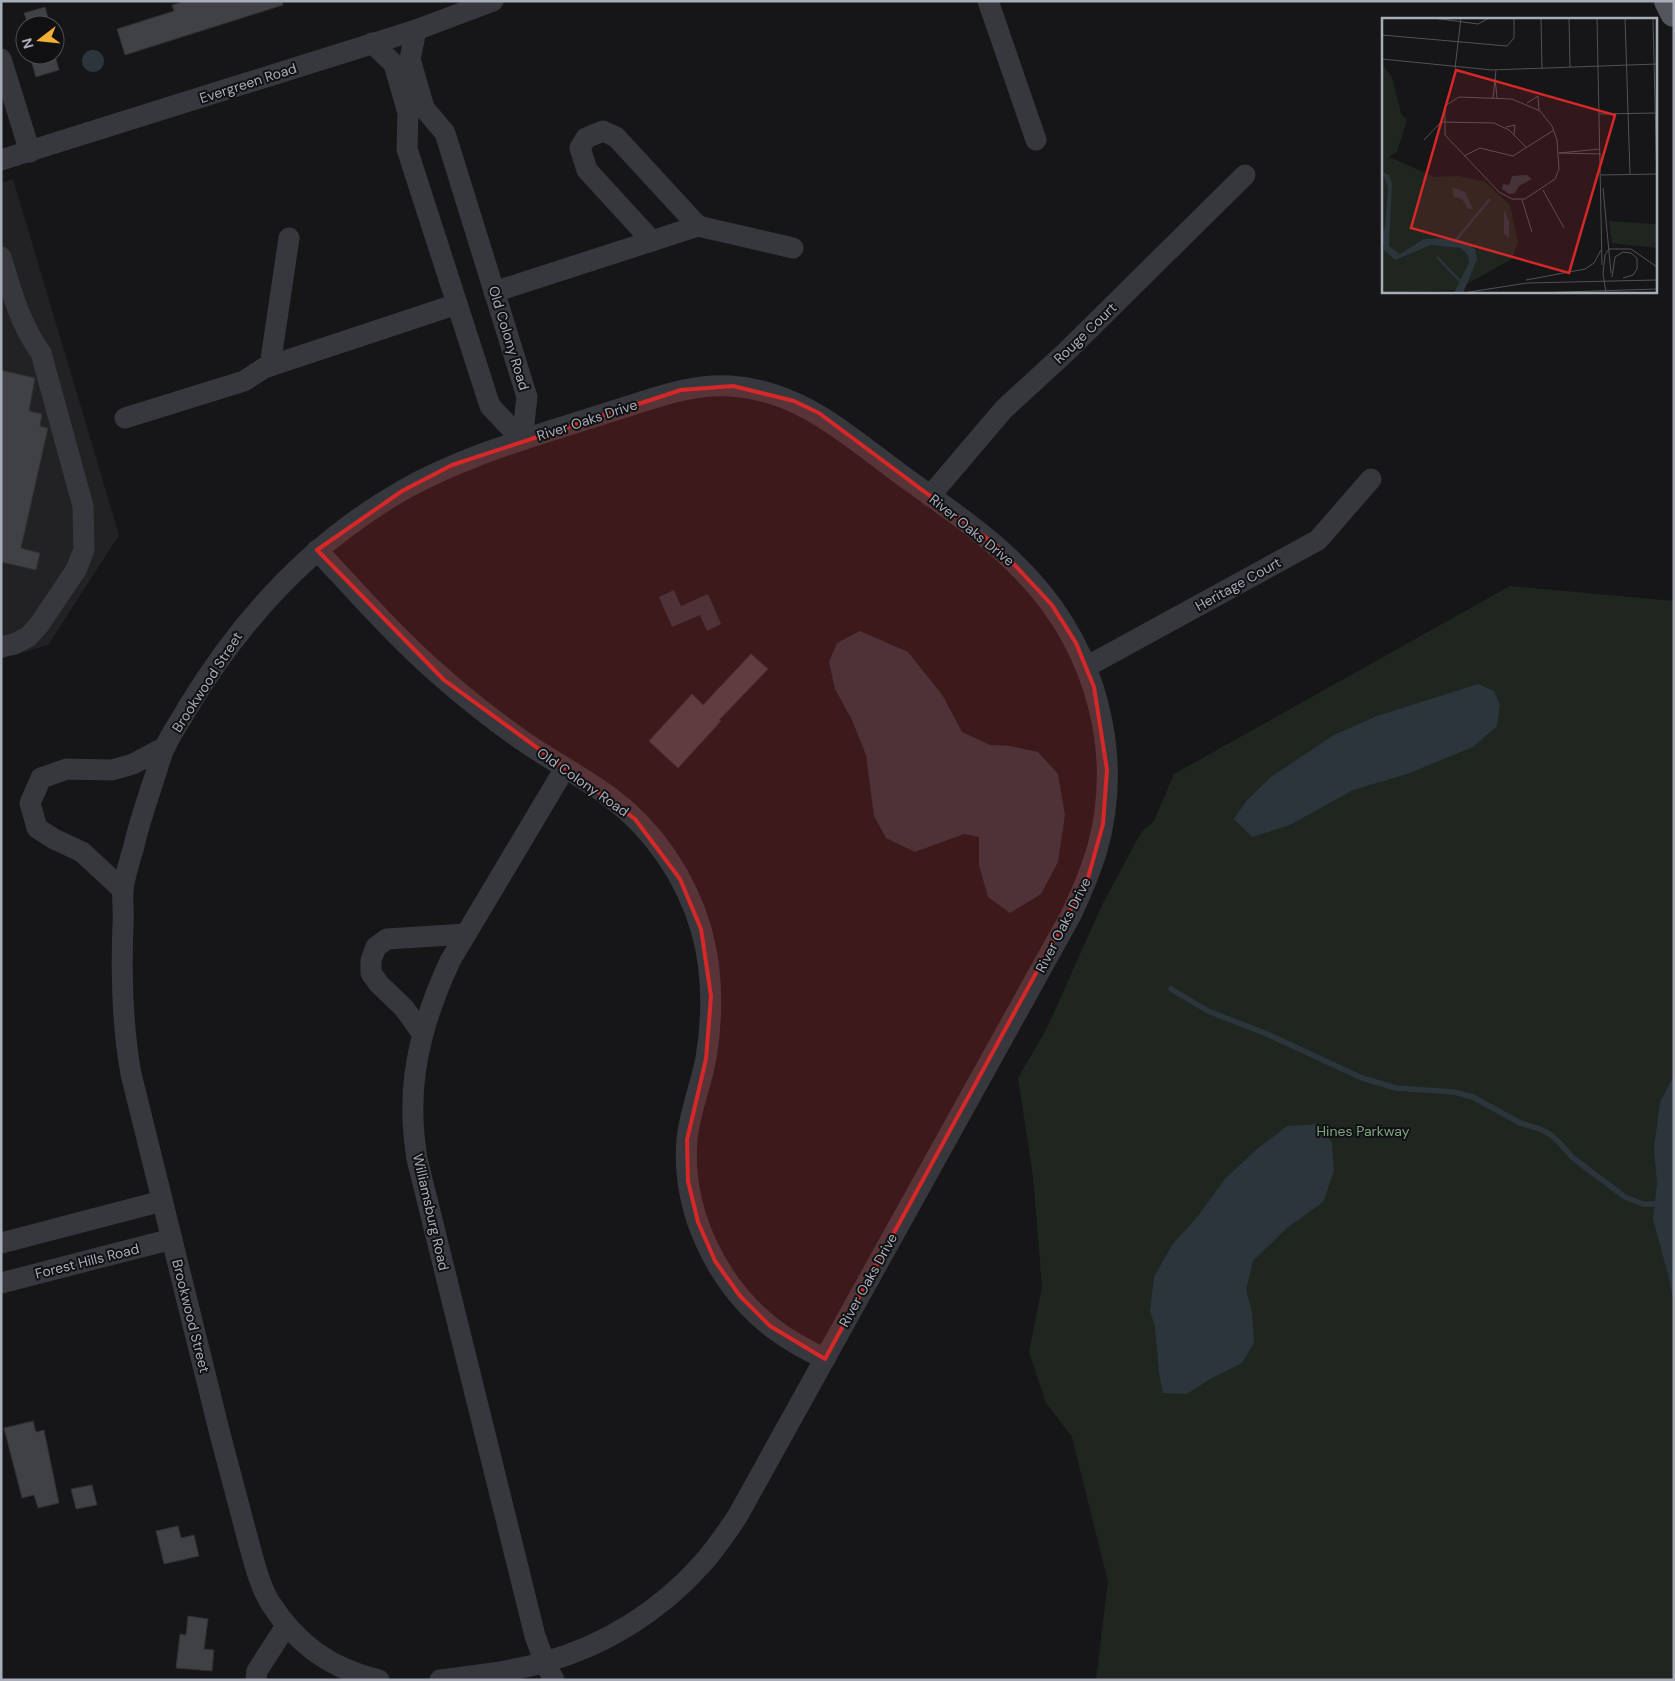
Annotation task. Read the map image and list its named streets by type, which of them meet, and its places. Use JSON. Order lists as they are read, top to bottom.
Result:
{
  "streets": {
    "street": [
      "Evergreen Road",
      "Rouge Court",
      "Old Colony Road",
      "River Oaks Drive",
      "Heritage Court",
      "Brookwood Street",
      "Williamsburg Road",
      "Forest Hills Road"
    ]
  },
  "crossings": [
    ["Evergreen Road", "Old Colony Road"],
    ["Rouge Court", "River Oaks Drive"],
    ["Old Colony Road", "River Oaks Drive"],
    ["Old Colony Road", "Brookwood Street"],
    ["Old Colony Road", "Williamsburg Road"],
    ["River Oaks Drive", "Heritage Court"],
    ["River Oaks Drive", "Brookwood Street"],
    ["River Oaks Drive", "Williamsburg Road"],
    ["Brookwood Street", "Forest Hills Road"]
  ],
  "parks": ["Hines Parkway"],
  "north": "left"
}
